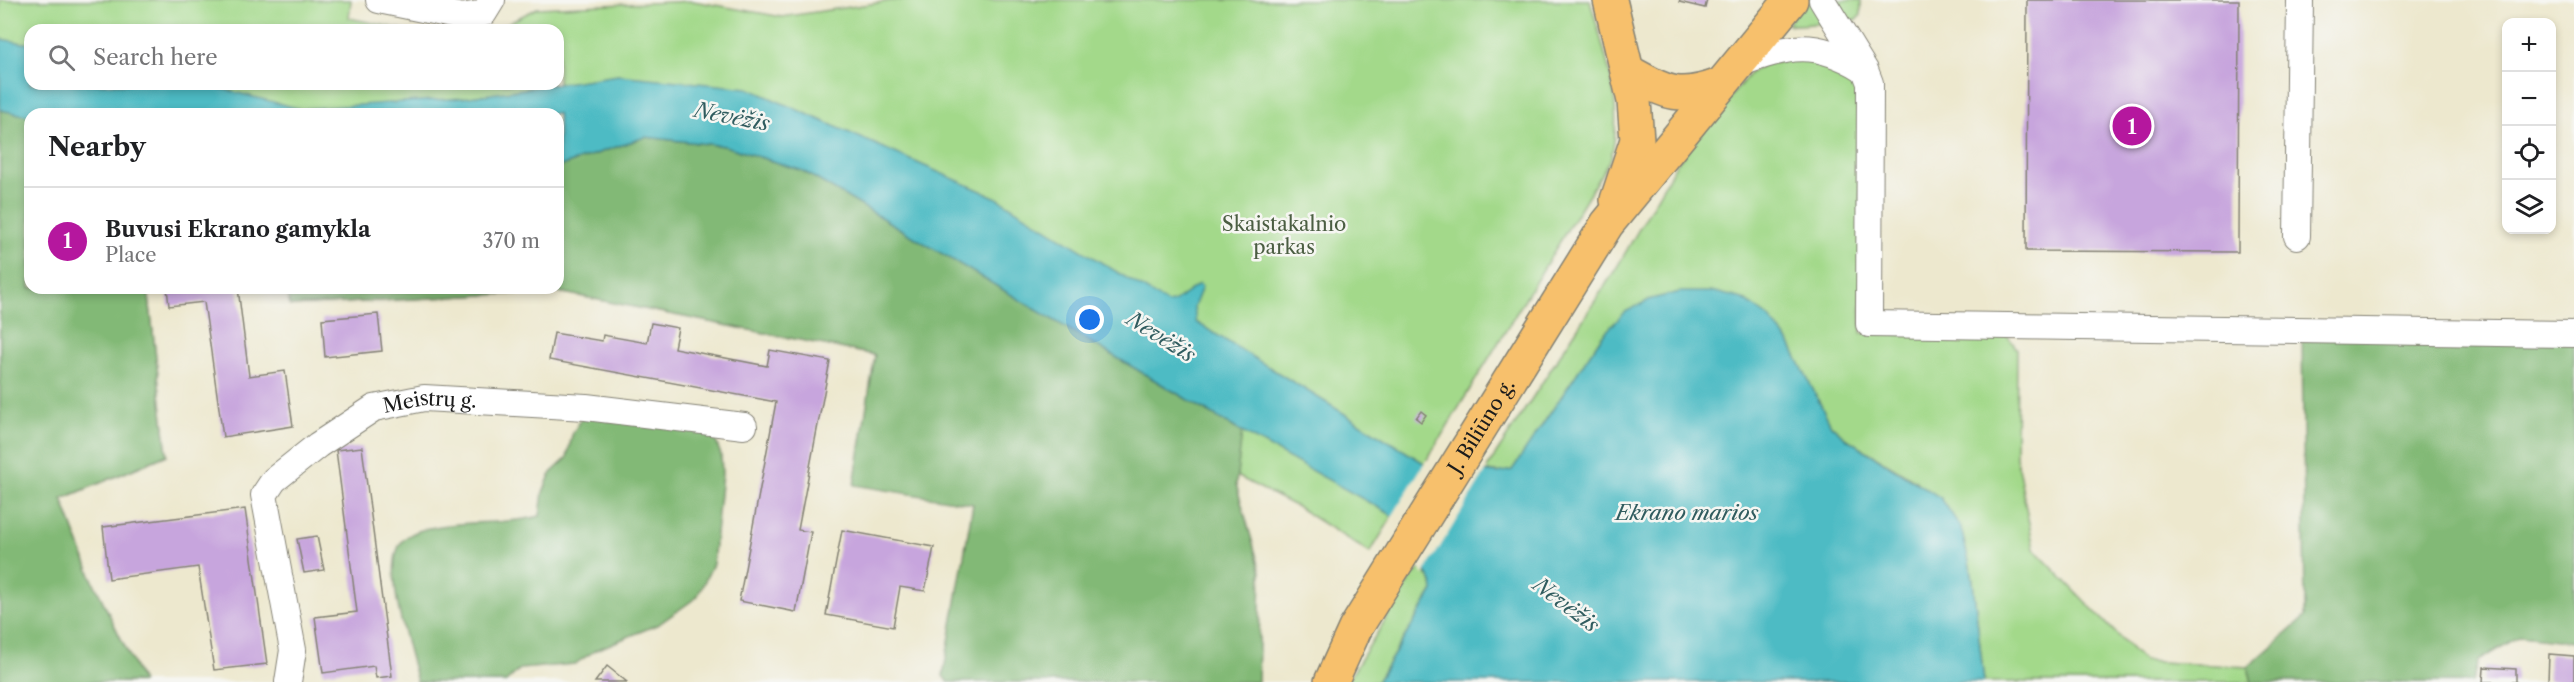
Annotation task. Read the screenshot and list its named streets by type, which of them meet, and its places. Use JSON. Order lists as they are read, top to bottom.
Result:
{
  "streets": {
    "main road": ["J. Biliūno g."],
    "street": ["Meistrų g."]
  },
  "water": ["Nevėžis", "Ekrano marios"],
  "parks": ["Skaistakalnio parkas"],
  "page": {
    "map_buttons": ["+", "−"],
    "search": "Search here",
    "pins": "1",
    "heading": "Nearby",
    "list": [
      {
        "mark": "1",
        "name": "Buvusi Ekrano gamykla",
        "note": "Place",
        "value": "370 m"
      }
    ]
  }
}
